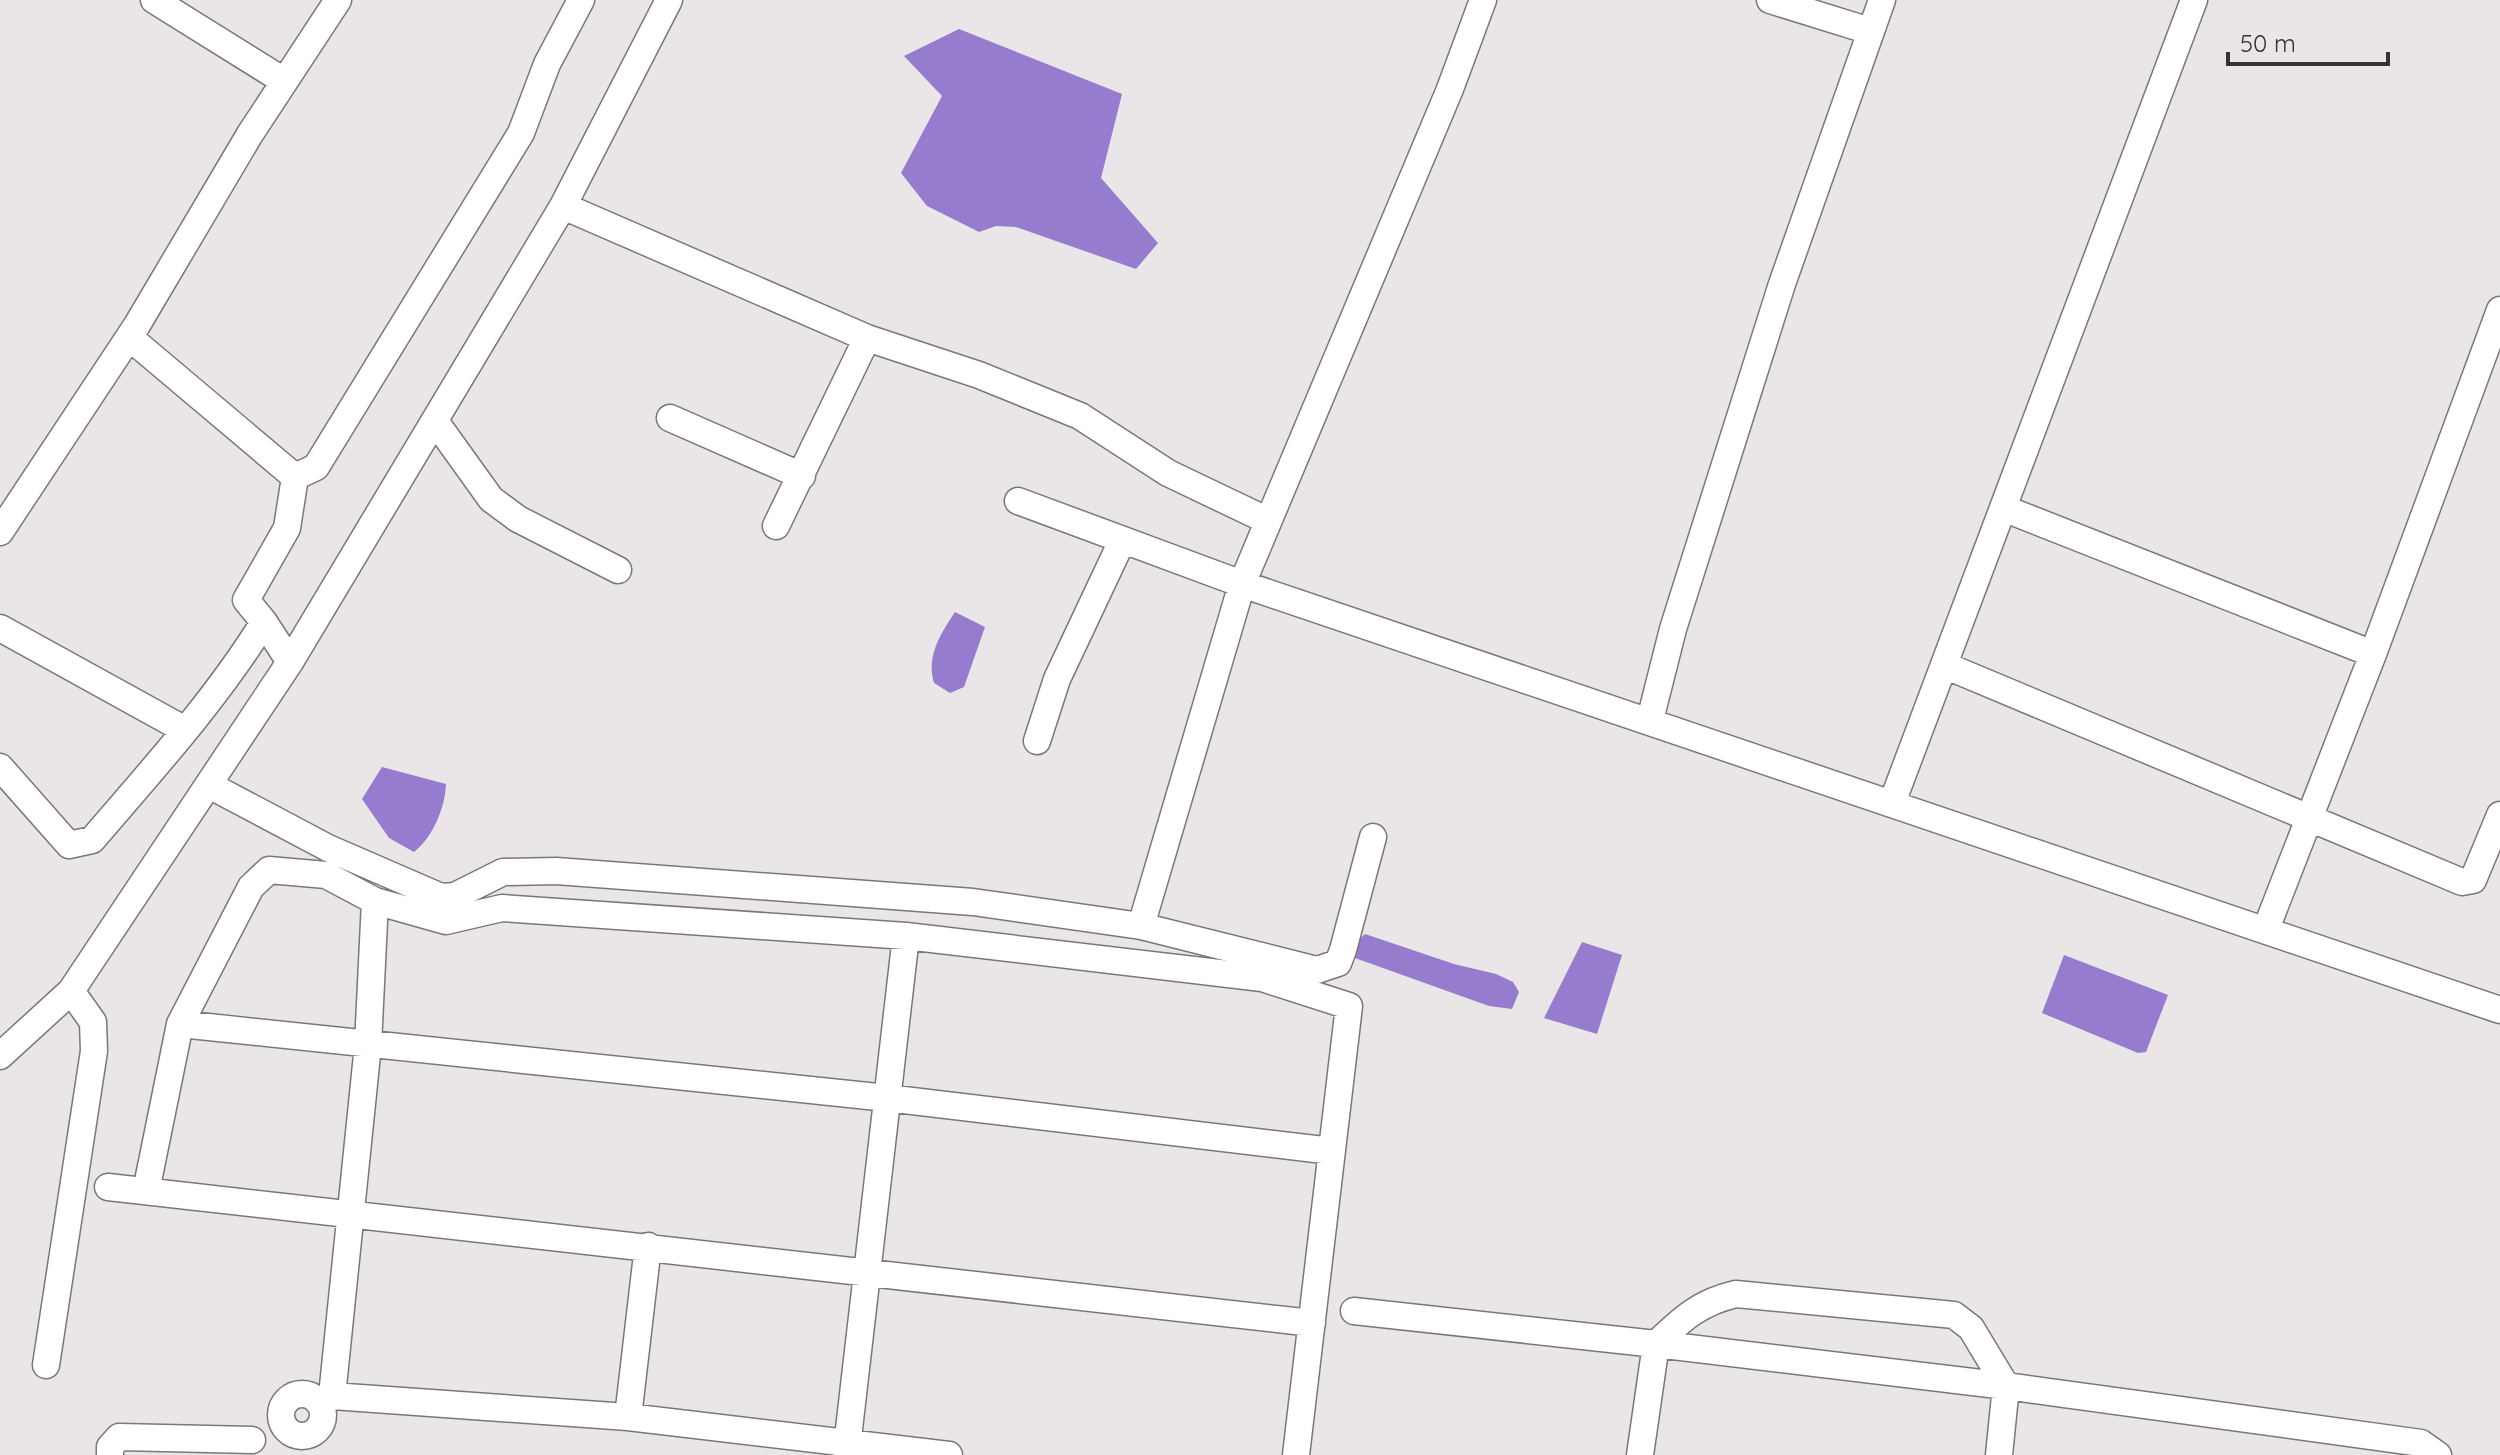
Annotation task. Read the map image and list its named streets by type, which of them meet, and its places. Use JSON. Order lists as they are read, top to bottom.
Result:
{
  "scale_bar": "50 m"
}
